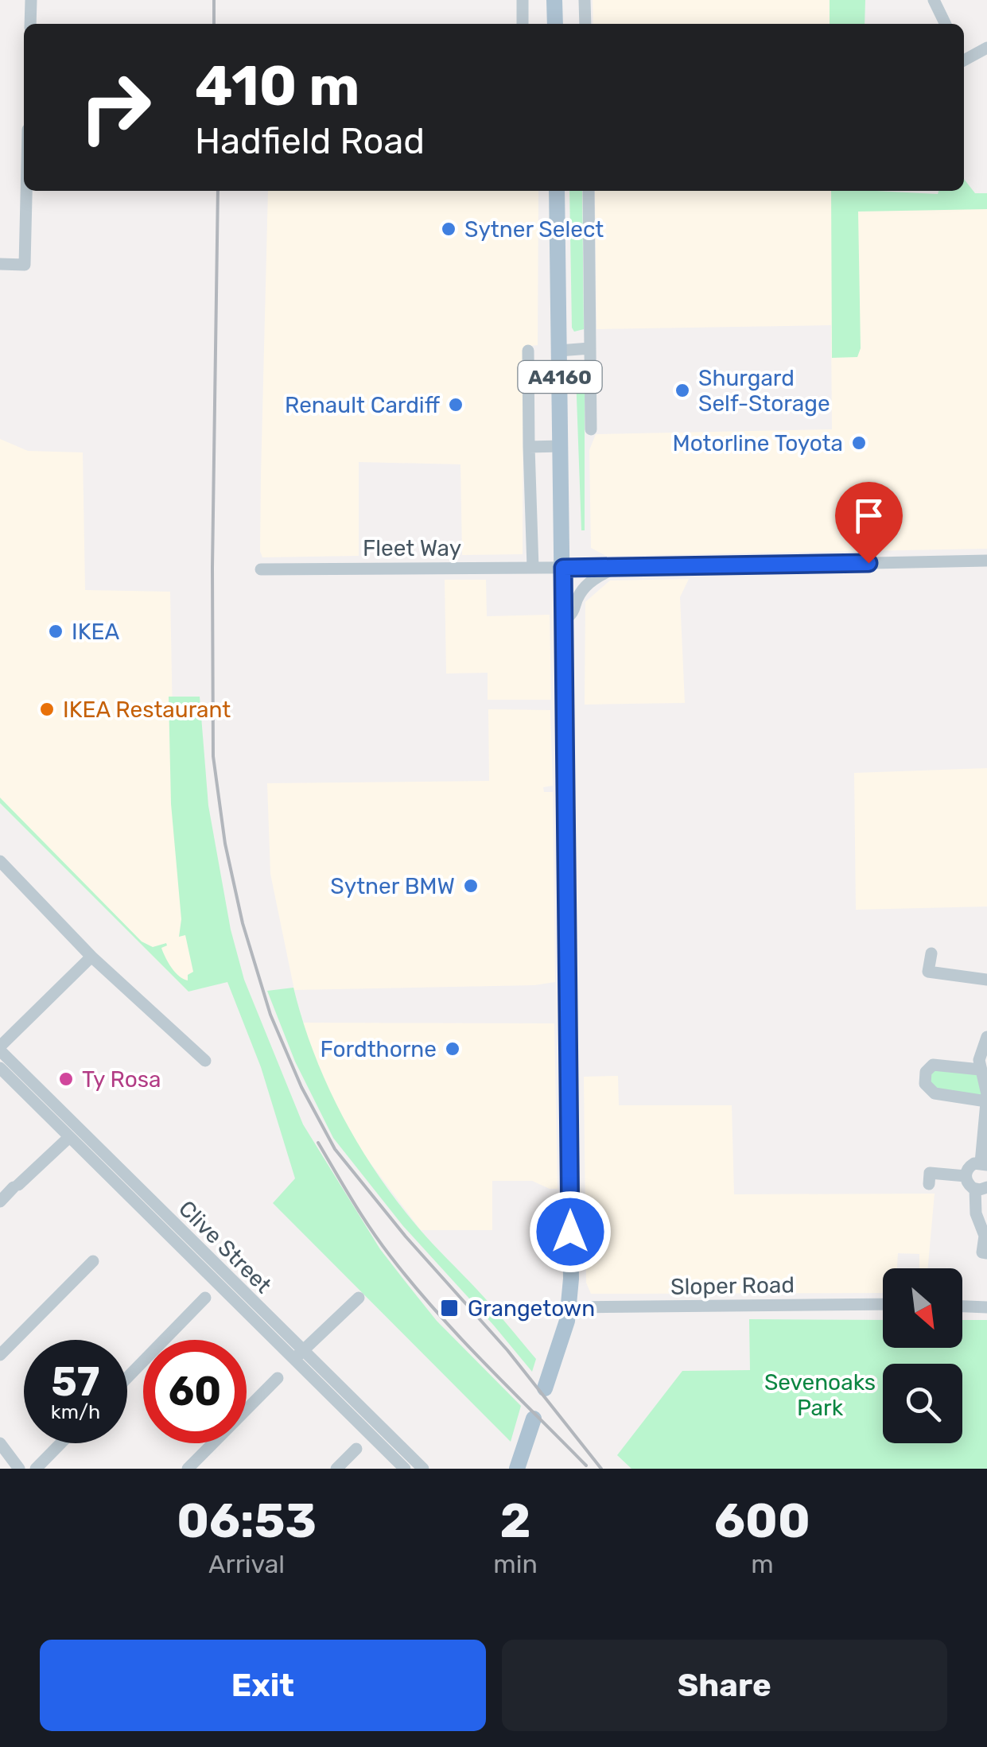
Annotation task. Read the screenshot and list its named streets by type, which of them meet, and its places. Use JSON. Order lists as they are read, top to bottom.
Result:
{
  "streets": {
    "main road": ["A4160"],
    "street": ["Fleet Way", "Clive Street", "Sloper Road"]
  },
  "crossings": [
    ["A4160", "Fleet Way"],
    ["A4160", "Sloper Road"]
  ],
  "parks": ["Sevenoaks Park"],
  "places": {
    "other": [
      "Sytner Select",
      "Shurgard Self-Storage",
      "Renault Cardiff",
      "Motorline Toyota",
      "IKEA",
      "IKEA Restaurant",
      "Sytner BMW",
      "Fordthorne",
      "Ty Rosa"
    ],
    "transit": ["Grangetown"]
  },
  "north": "bottom right",
  "page": {
    "turn": ["410 m", "Hadfield Road"],
    "speed": "57 km/h",
    "limit": "60",
    "eta": [
      "06:53",
      "Arrival",
      "2",
      "min",
      "600",
      "m"
    ],
    "buttons": ["Exit", "Share"]
  }
}
